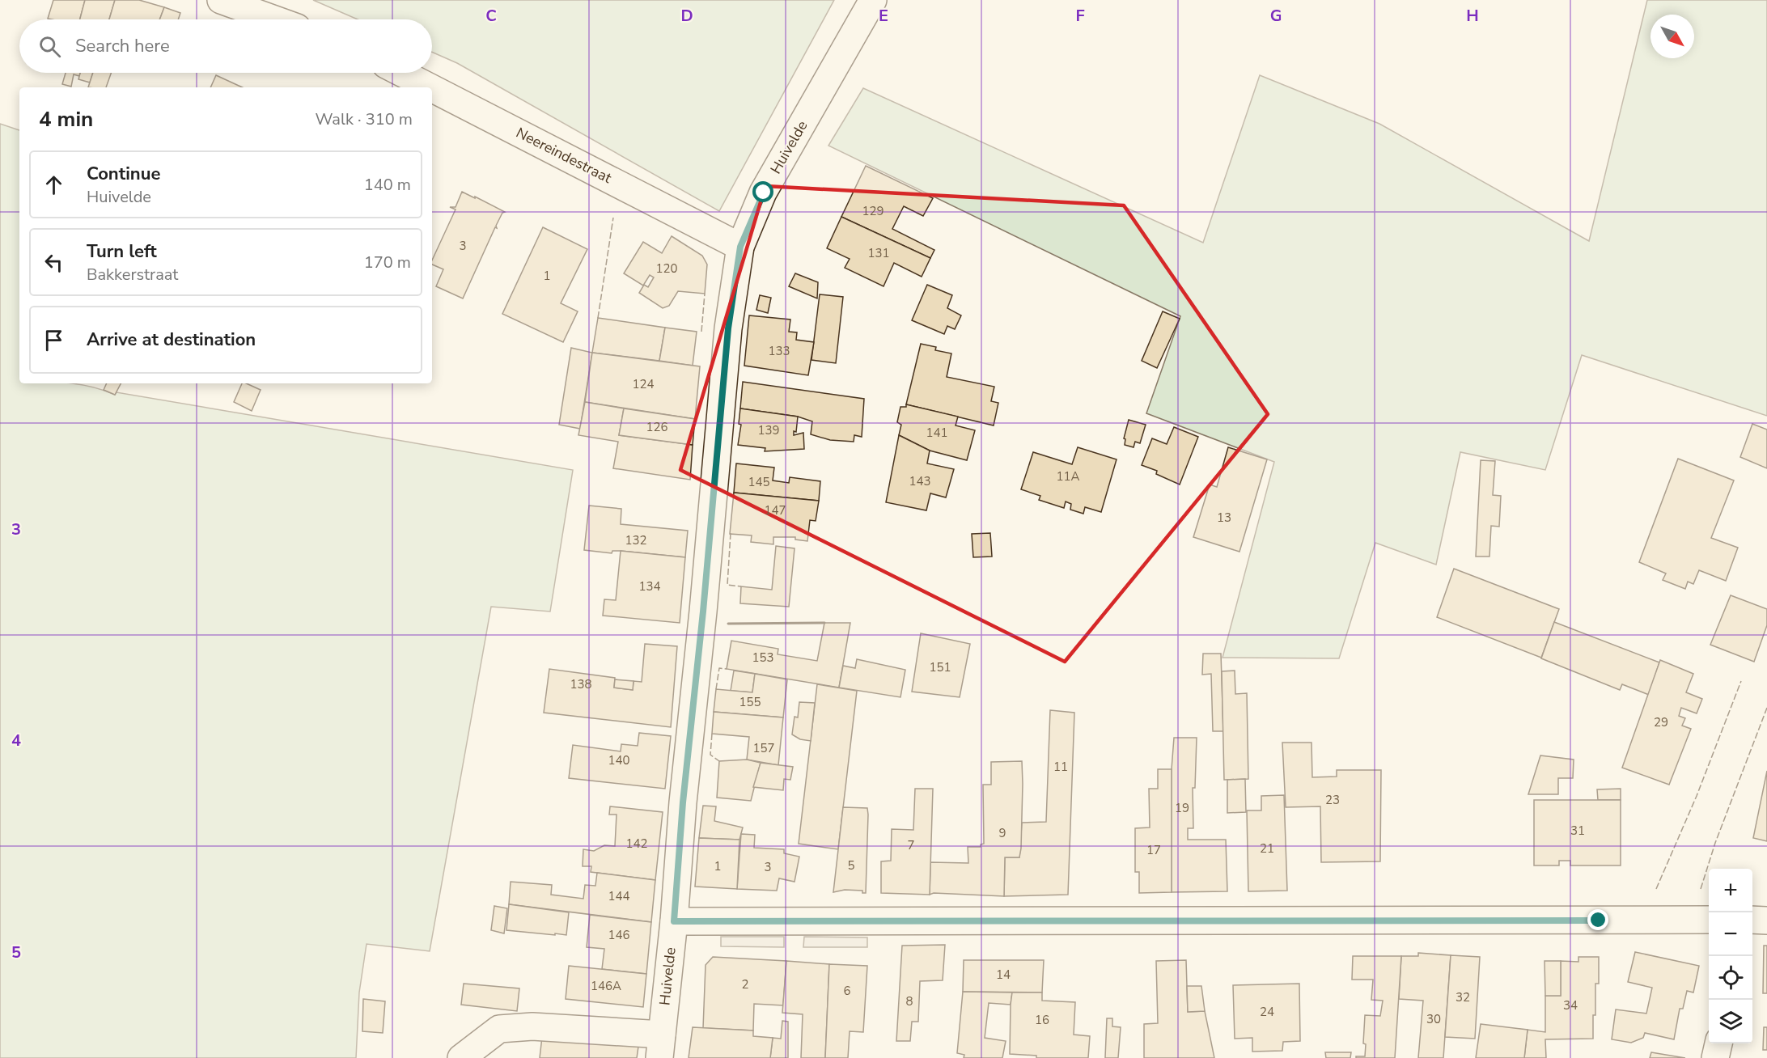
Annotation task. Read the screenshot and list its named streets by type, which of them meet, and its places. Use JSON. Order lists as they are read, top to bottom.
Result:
{
  "streets": {
    "street": ["Huivelde", "Neereindestraat"]
  },
  "crossings": [
    ["Huivelde", "Neereindestraat"]
  ],
  "house_numbers": [
    "129",
    "3",
    "131",
    "120",
    "1",
    "133",
    "124",
    "126",
    "139",
    "141",
    "11A",
    "143",
    "145",
    "147",
    "13",
    "132",
    "134",
    "153",
    "151",
    "138",
    "155",
    "29",
    "157",
    "140",
    "11",
    "23",
    "19",
    "31",
    "9",
    "142",
    "7",
    "21",
    "17",
    "5",
    "1",
    "3",
    "144",
    "146",
    "14",
    "2",
    "146A",
    "6",
    "32",
    "8",
    "34",
    "24",
    "30",
    "16"
  ],
  "north": "bottom right",
  "page": {
    "search": "Search here",
    "heading": ["4 min", "Walk · 310 m"],
    "list": [
      ["Continue", "Huivelde", "140 m"],
      ["Turn left", "Bakkerstraat", "170 m"],
      "Arrive at destination"
    ],
    "map_buttons": ["+", "−"]
  },
  "grid": {
    "columns": [
      "C",
      "D",
      "E",
      "F",
      "G",
      "H"
    ],
    "rows": ["3", "4", "5"]
  }
}
